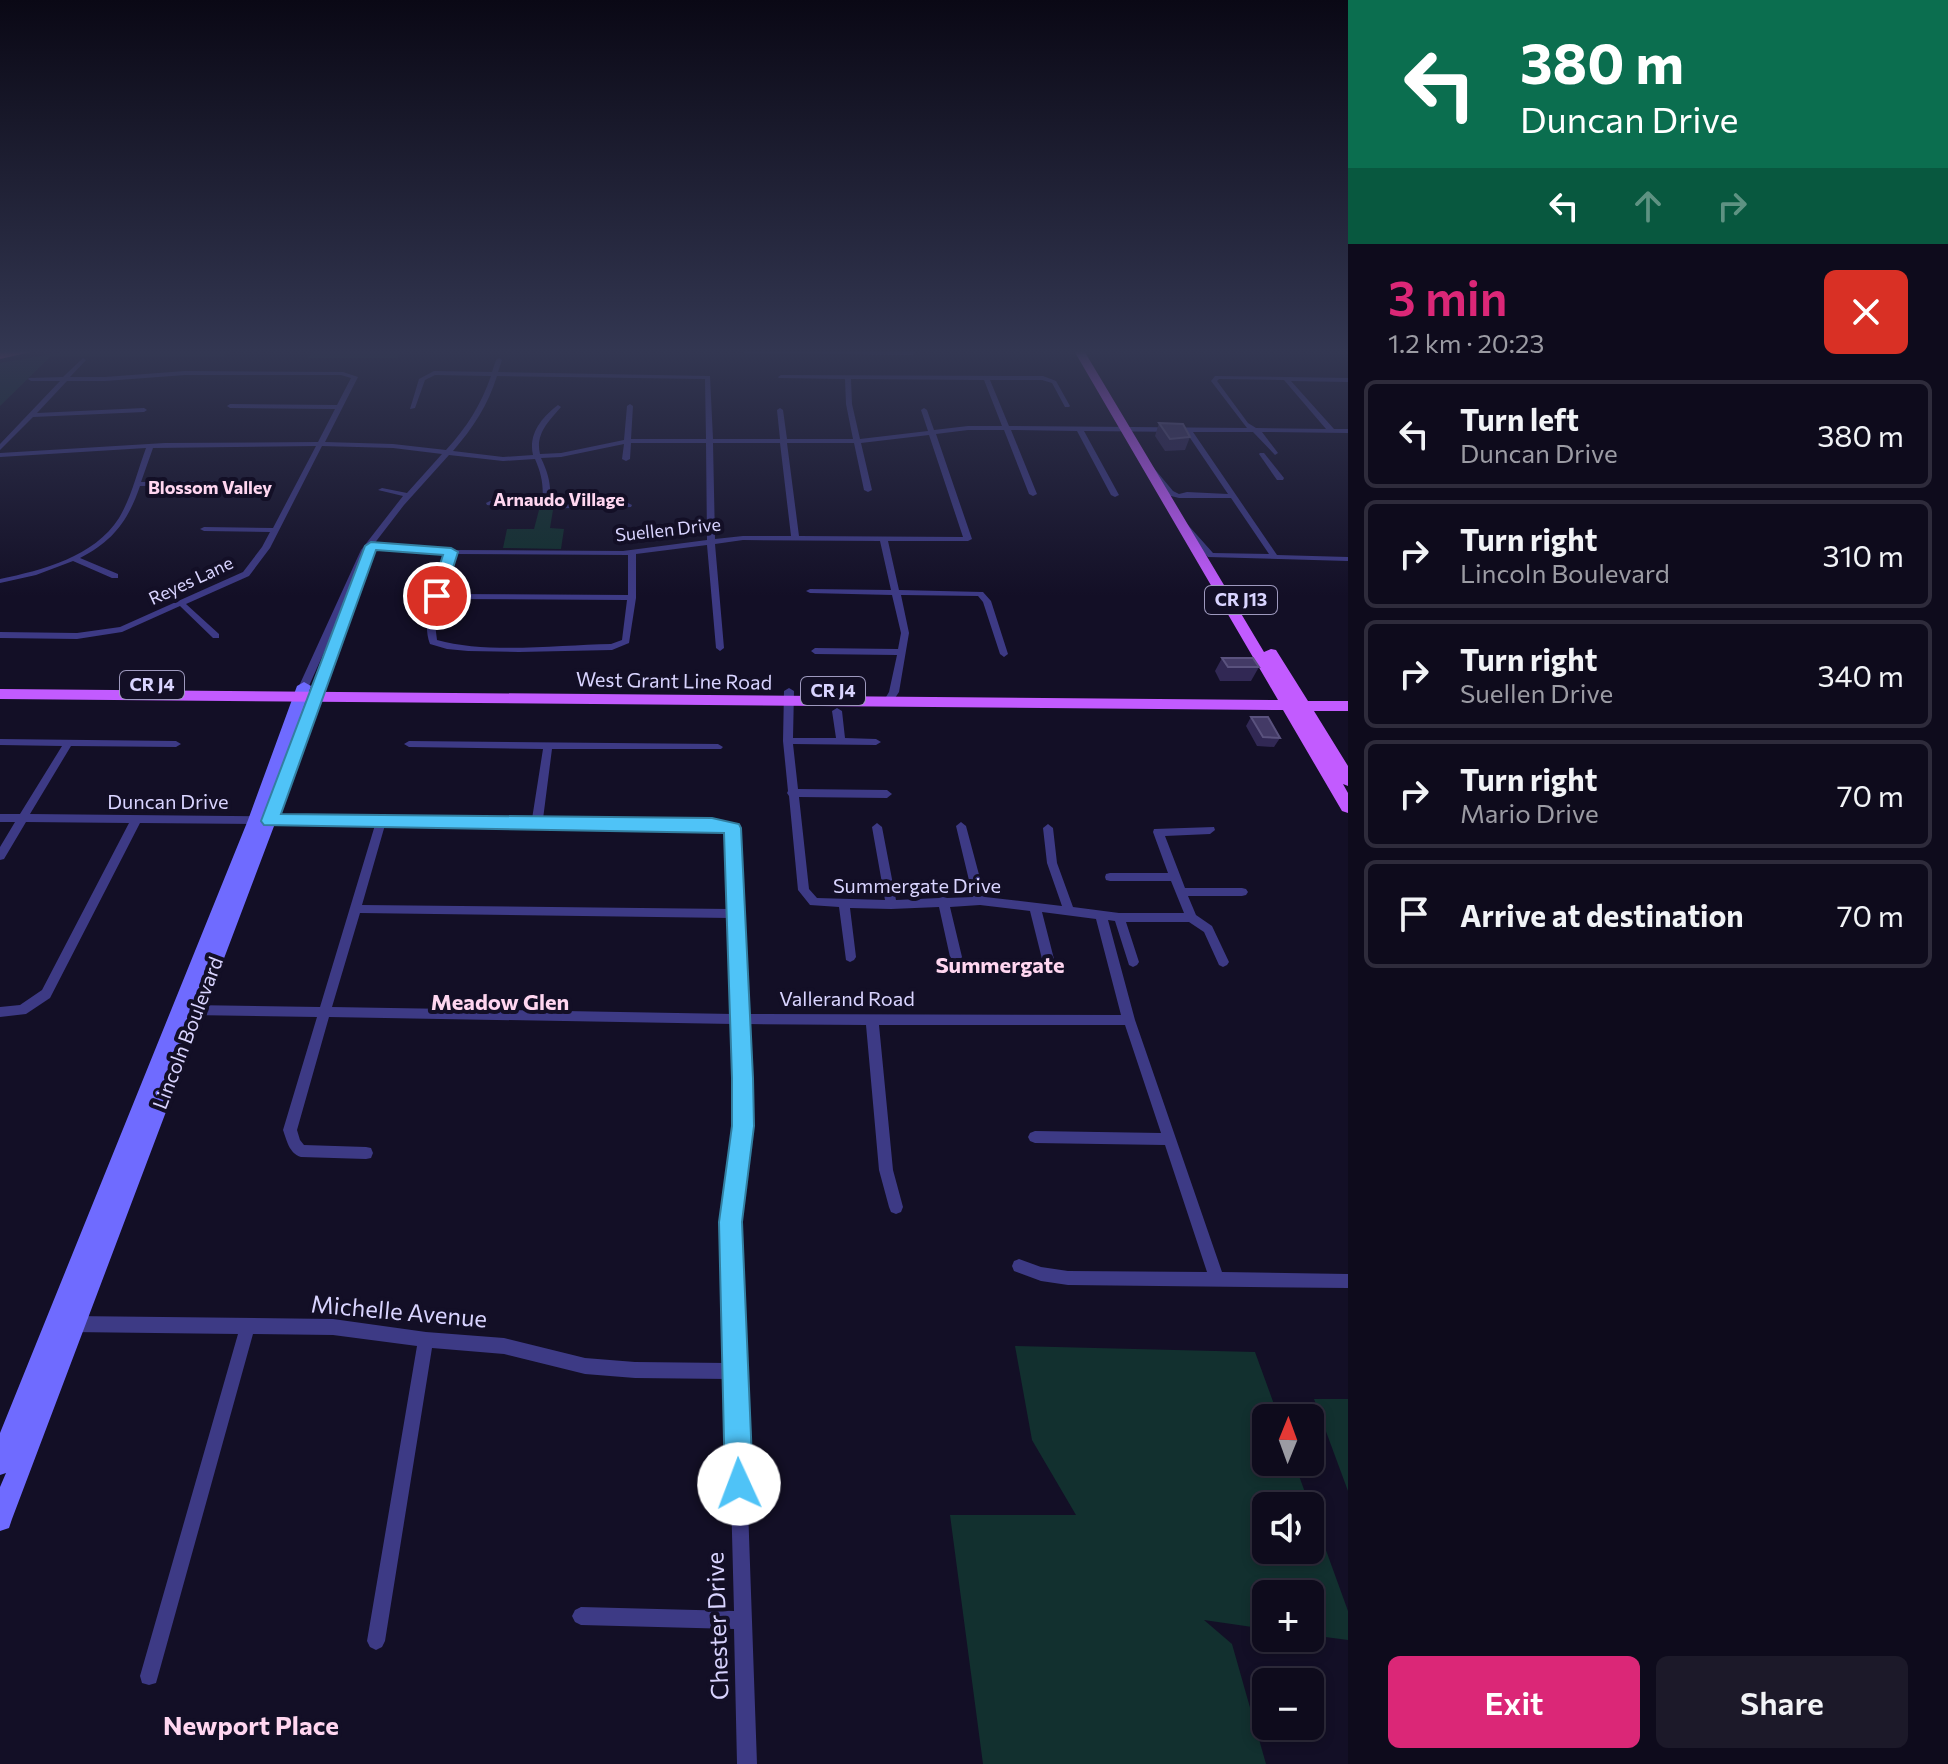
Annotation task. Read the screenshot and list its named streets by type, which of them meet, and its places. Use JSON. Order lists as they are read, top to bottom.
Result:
{
  "streets": {
    "main road": ["CR J13", "West Grant Line Road", "CR J4"],
    "street": [
      "Suellen Drive",
      "Reyes Lane",
      "Duncan Drive",
      "Summergate Drive",
      "Vallerand Road",
      "Lincoln Boulevard",
      "Michelle Avenue",
      "Chester Drive"
    ]
  },
  "crossings": [
    ["Suellen Drive", "Lincoln Boulevard"],
    ["CR J13", "West Grant Line Road"],
    ["West Grant Line Road", "Summergate Drive"],
    ["West Grant Line Road", "Lincoln Boulevard"],
    ["Duncan Drive", "Lincoln Boulevard"],
    ["Duncan Drive", "Chester Drive"],
    ["Vallerand Road", "Lincoln Boulevard"],
    ["Vallerand Road", "Chester Drive"],
    ["Lincoln Boulevard", "Michelle Avenue"],
    ["Michelle Avenue", "Chester Drive"]
  ],
  "districts": [
    "Blossom Valley",
    "Arnaudo Village",
    "Summergate",
    "Meadow Glen",
    "Newport Place"
  ],
  "north": "top",
  "page": {
    "turn": ["380 m", "Duncan Drive"],
    "heading": ["3 min", "1.2 km · 20:23"],
    "list": [
      {
        "name": "Turn left",
        "note": "Duncan Drive",
        "value": "380 m"
      },
      {
        "name": "Turn right",
        "note": "Lincoln Boulevard",
        "value": "310 m"
      },
      {
        "name": "Turn right",
        "note": "Suellen Drive",
        "value": "340 m"
      },
      {
        "name": "Turn right",
        "note": "Mario Drive",
        "value": "70 m"
      },
      {
        "name": "Arrive at destination",
        "value": "70 m"
      }
    ],
    "map_buttons": ["+", "−"],
    "buttons": ["Exit", "Share"]
  }
}
